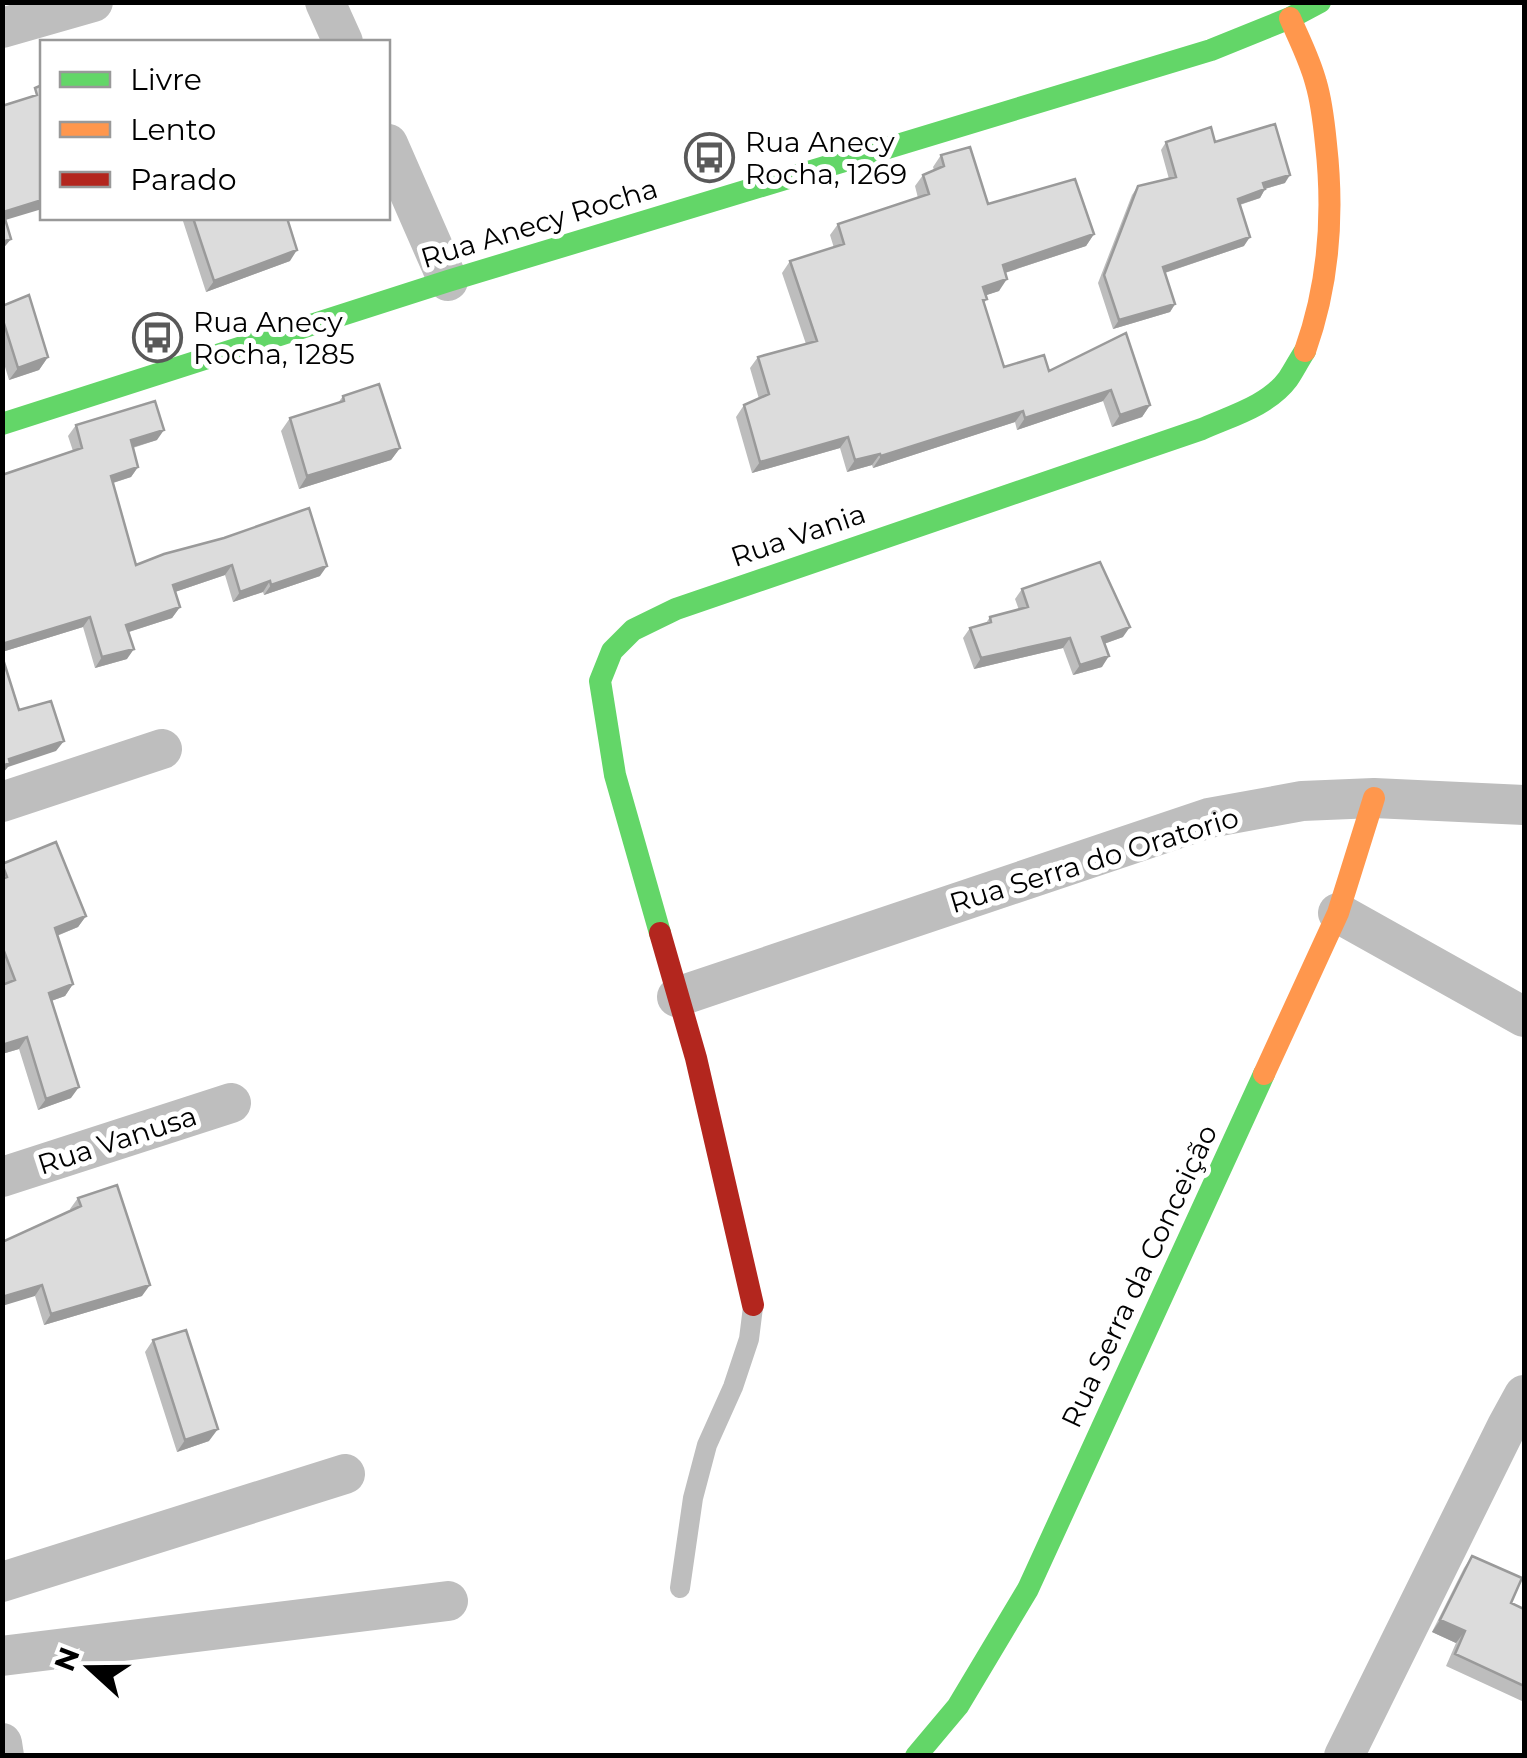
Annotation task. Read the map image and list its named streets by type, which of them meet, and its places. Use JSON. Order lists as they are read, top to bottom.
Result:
{
  "streets": {
    "street": [
      "Rua Anecy Rocha",
      "Rua Vania",
      "Rua Serra do Oratorio",
      "Rua Vanusa",
      "Rua Serra da Conceição"
    ]
  },
  "crossings": [
    ["Rua Anecy Rocha", "Rua Vania"],
    ["Rua Vania", "Rua Serra do Oratorio"],
    ["Rua Serra do Oratorio", "Rua Serra da Conceição"]
  ],
  "places": {
    "bus stop": ["Rua Anecy Rocha, 1269", "Rua Anecy Rocha, 1285"]
  },
  "legend": ["Livre", "Lento", "Parado"],
  "north": "left"
}
